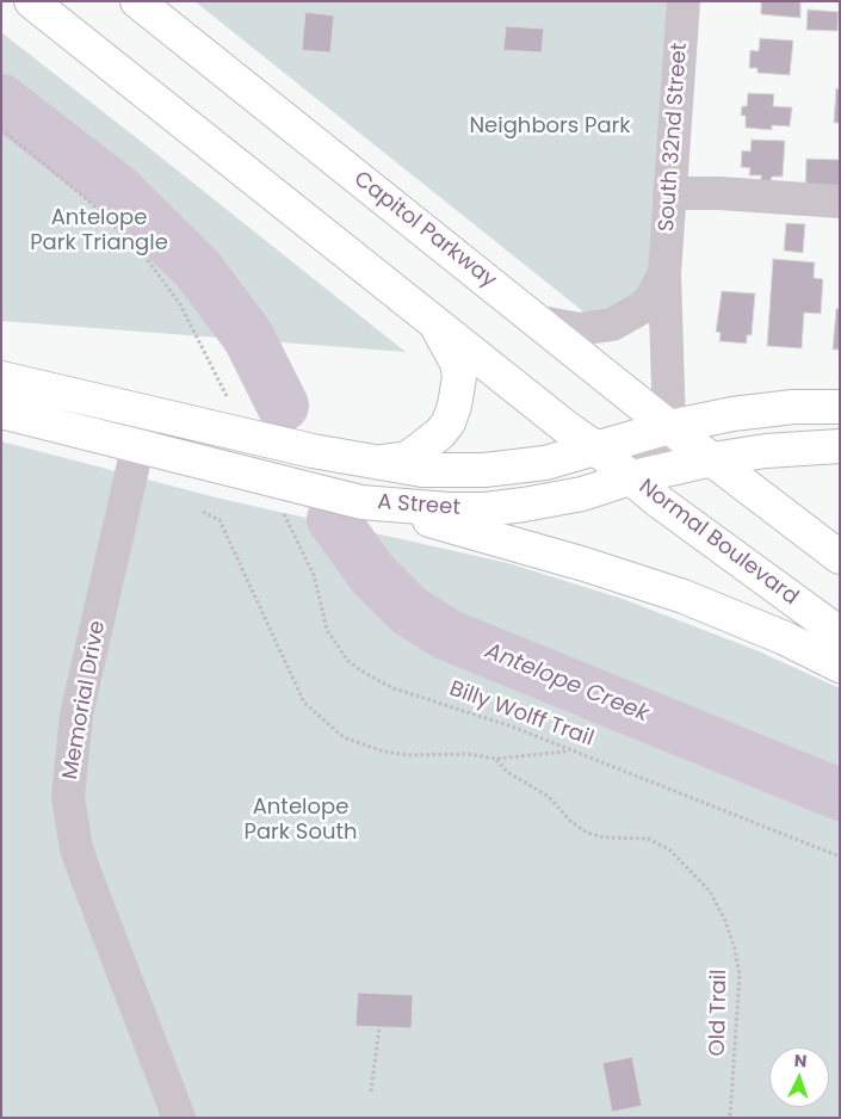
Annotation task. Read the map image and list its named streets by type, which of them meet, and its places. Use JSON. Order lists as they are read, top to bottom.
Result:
{
  "streets": {
    "main road": ["Capitol Parkway", "A Street", "Normal Boulevard"],
    "street": ["South 32nd Street", "Memorial Drive"],
    "path": ["Billy Wolff Trail", "Old Trail"]
  },
  "crossings": [
    ["South 32nd Street", "Capitol Parkway"],
    ["South 32nd Street", "A Street"],
    ["Capitol Parkway", "A Street"],
    ["A Street", "Normal Boulevard"],
    ["A Street", "Memorial Drive"]
  ],
  "water": ["Antelope Creek"],
  "parks": ["Neighbors Park", "Antelope Park Triangle", "Antelope Park South"],
  "north": "top"
}
